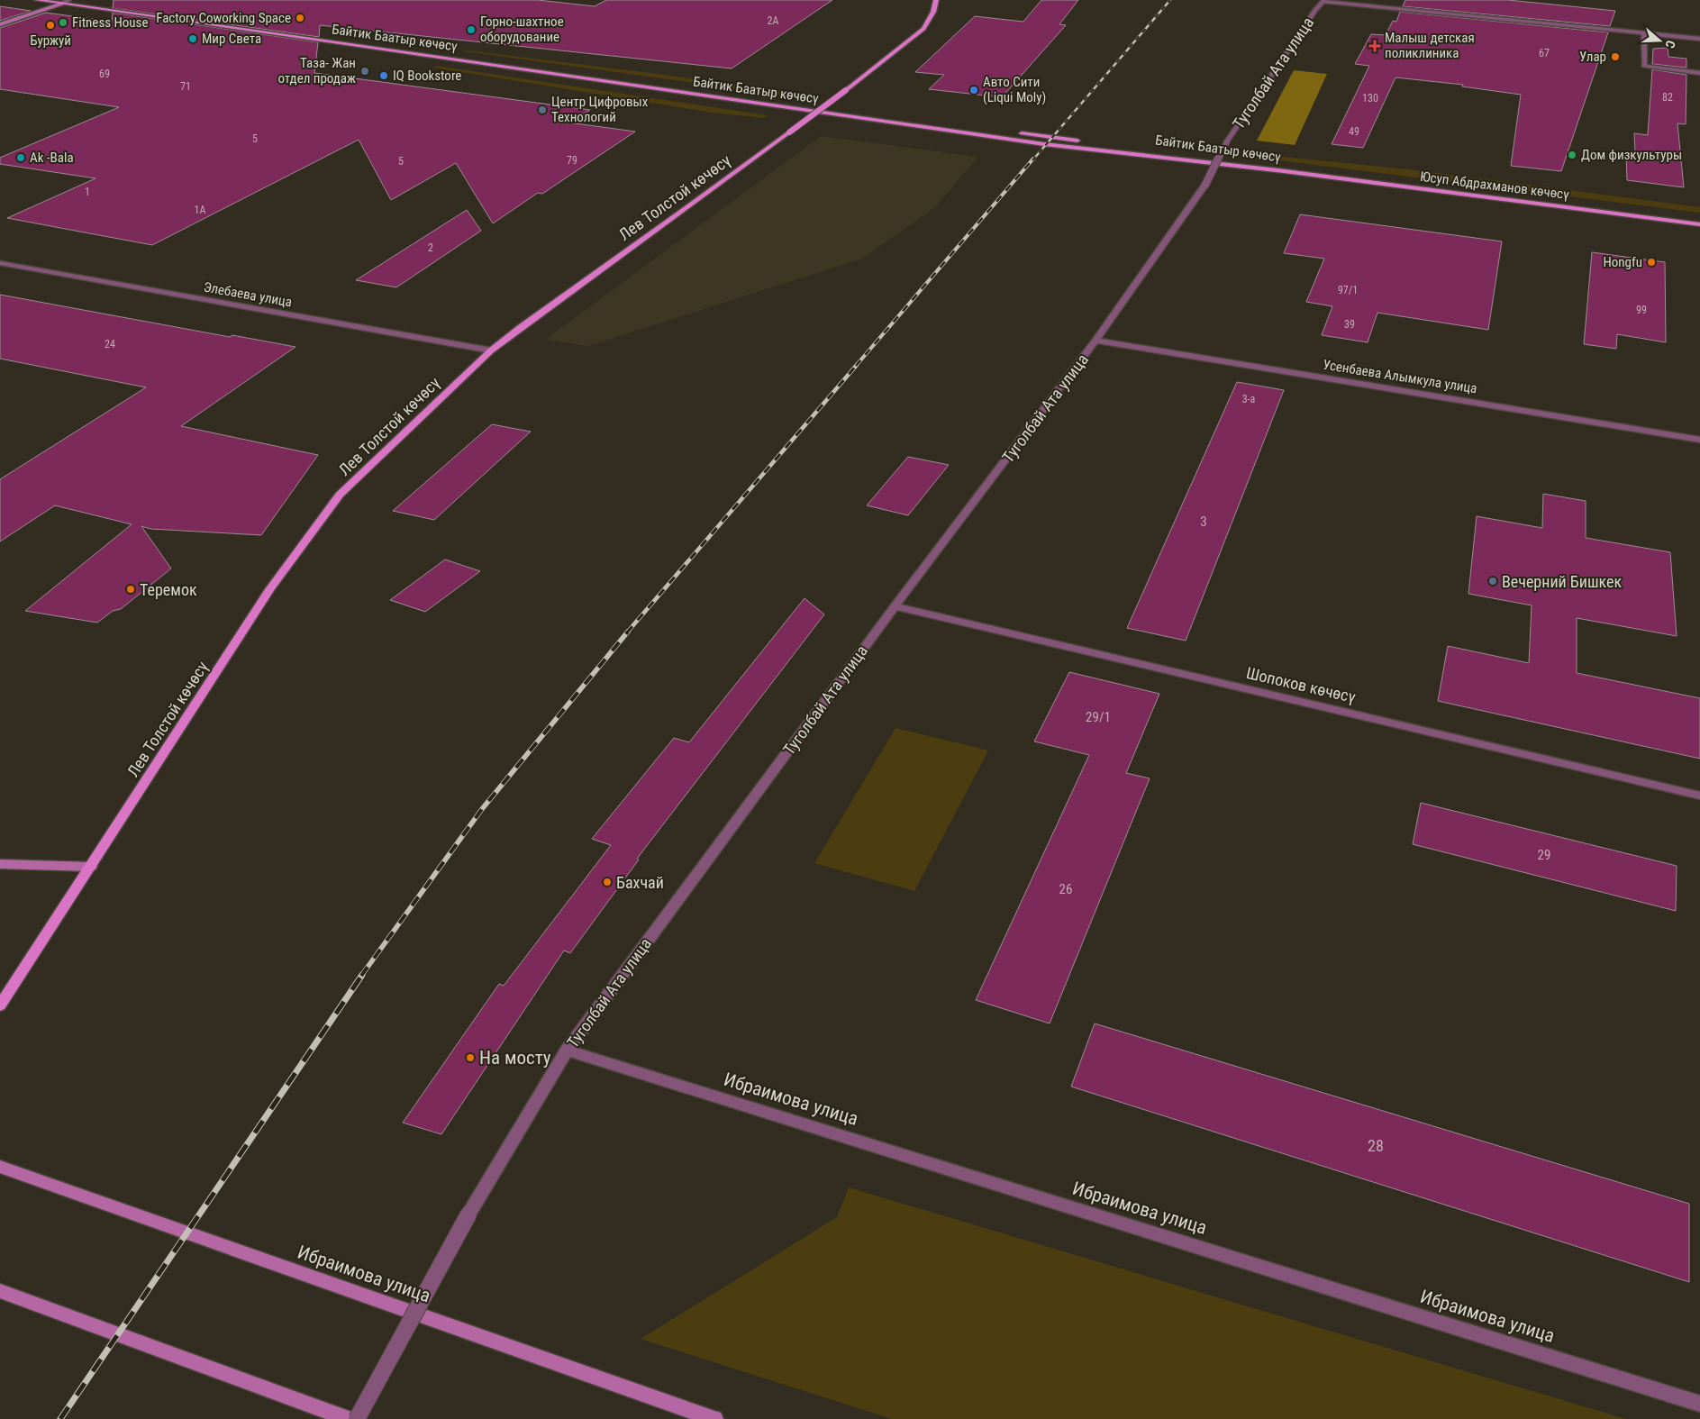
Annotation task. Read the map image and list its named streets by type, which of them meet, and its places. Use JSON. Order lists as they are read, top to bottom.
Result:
{
  "streets": {
    "main road": [
      "Байтик Баатыр көчөсү",
      "Юсуп Абдрахманов көчөсү",
      "Лев Толстой көчөсү",
      "Ибраимова улица"
    ],
    "street": [
      "Туголбай Ата улица",
      "Элебаева улица",
      "Усенбаева Алымкула улица",
      "Шопоков көчөсү"
    ]
  },
  "crossings": [
    ["Байтик Баатыр көчөсү", "Юсуп Абдрахманов көчөсү"],
    ["Туголбай Ата улица", "Усенбаева Алымкула улица"],
    ["Туголбай Ата улица", "Шопоков көчөсү"],
    ["Туголбай Ата улица", "Ибраимова улица"],
    ["Лев Толстой көчөсү", "Элебаева улица"]
  ],
  "places": {
    "other": [
      "Factory Coworking Space",
      "Fitness House",
      "Буржуй",
      "Горно-шахтное оборудование",
      "Мир Света",
      "Улар",
      "Таза- Жан отдел продаж",
      "IQ Bookstore",
      "Авто Сити (Liqui Moly)",
      "Центр Цифровых Технологий",
      "Дом физкультуры",
      "Ak -Bala",
      "Hongfu",
      "Вечерний Бишкек",
      "Теремок",
      "Бахчай",
      "На мосту"
    ],
    "health": ["Малыш детская поликлиника"]
  },
  "house_numbers": [
    "2А",
    "67",
    "69",
    "71",
    "82",
    "130",
    "49",
    "5",
    "79",
    "5",
    "1",
    "1А",
    "2",
    "97/1",
    "99",
    "39",
    "24",
    "3-a",
    "3",
    "29/1",
    "29",
    "26",
    "28"
  ],
  "north": "right"
}
